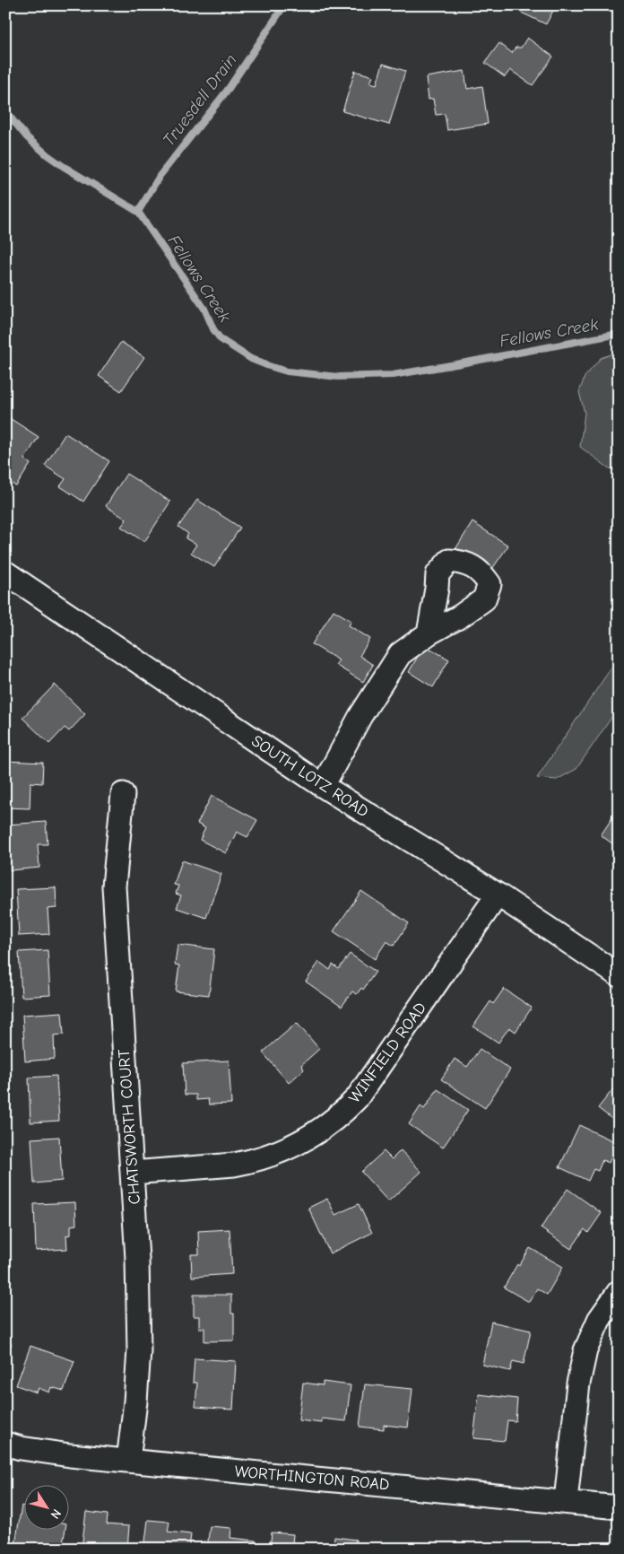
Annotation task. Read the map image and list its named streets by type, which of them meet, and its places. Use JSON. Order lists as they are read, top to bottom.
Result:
{
  "streets": {
    "street": [
      "SOUTH LOTZ ROAD",
      "WINFIELD ROAD",
      "CHATSWORTH COURT",
      "WORTHINGTON ROAD"
    ]
  },
  "crossings": [
    ["SOUTH LOTZ ROAD", "WINFIELD ROAD"],
    ["WINFIELD ROAD", "CHATSWORTH COURT"],
    ["CHATSWORTH COURT", "WORTHINGTON ROAD"]
  ],
  "water": ["Truesdell Drain", "Fellows Creek"],
  "north": "bottom right"
}
